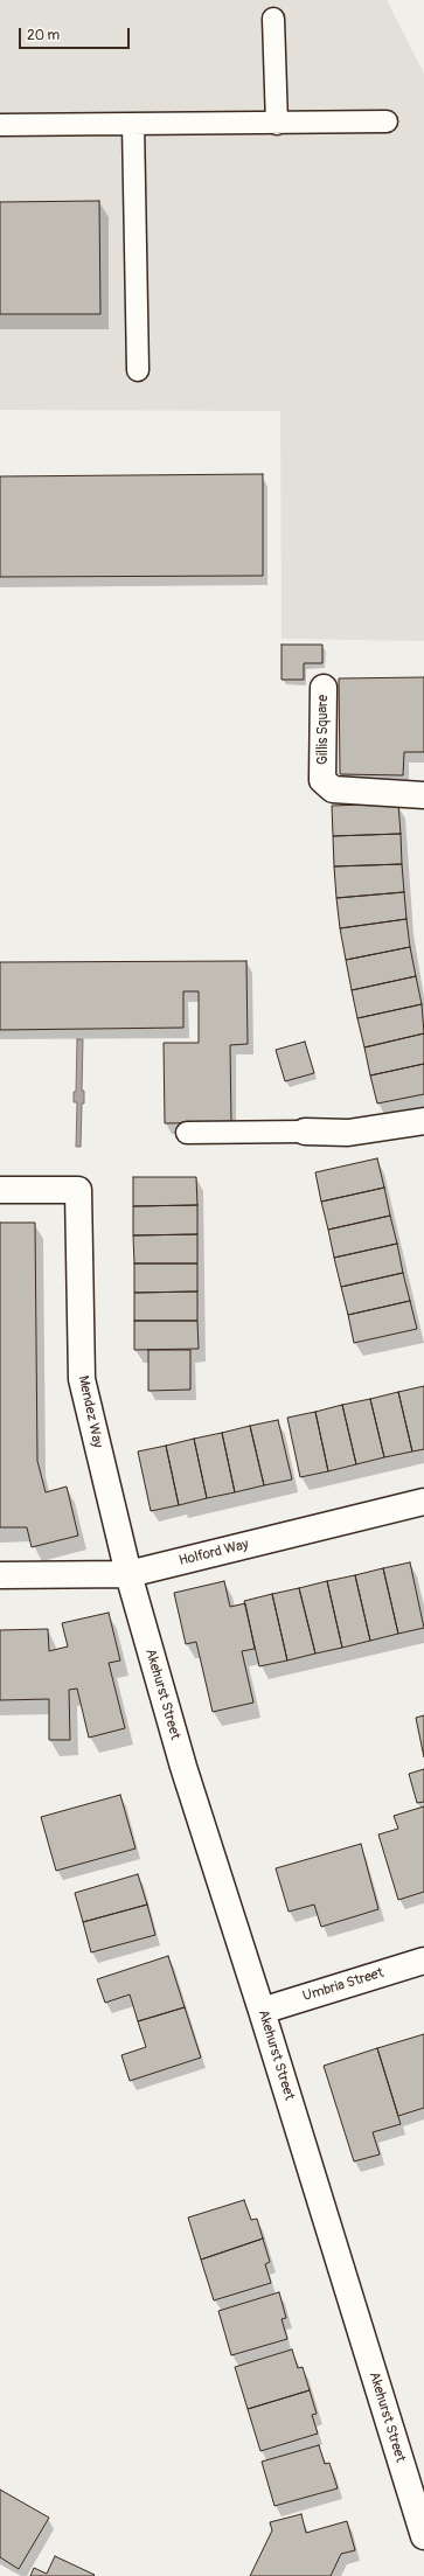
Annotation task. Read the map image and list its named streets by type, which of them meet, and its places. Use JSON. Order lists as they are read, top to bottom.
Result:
{
  "streets": {
    "street": [
      "Gillis Square",
      "Mendez Way",
      "Holford Way",
      "Akehurst Street",
      "Umbria Street"
    ]
  },
  "crossings": [
    ["Mendez Way", "Holford Way"],
    ["Mendez Way", "Akehurst Street"],
    ["Holford Way", "Akehurst Street"],
    ["Akehurst Street", "Umbria Street"]
  ],
  "scale_bar": "20 m"
}
